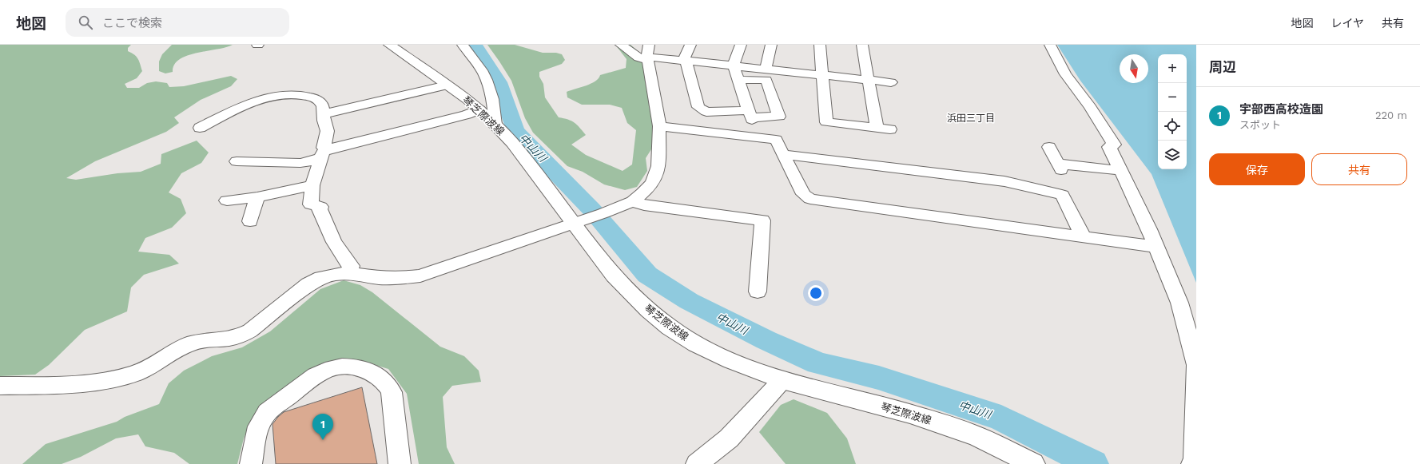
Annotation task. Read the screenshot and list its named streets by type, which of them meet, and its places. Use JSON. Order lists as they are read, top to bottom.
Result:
{
  "streets": {
    "main road": ["琴芝際波線"]
  },
  "districts": ["浜田三丁目"],
  "water": ["中山川"],
  "north": "bottom",
  "page": {
    "header": "地図",
    "search": "ここで検索",
    "nav": ["地図", "レイヤ", "共有"],
    "heading": "周辺",
    "map_buttons": ["+", "−"],
    "list": [
      {
        "mark": "1",
        "name": "宇部西高校造園",
        "note": "スポット",
        "value": "220 m"
      }
    ],
    "buttons": ["保存", "共有"],
    "pins": "1"
  }
}
